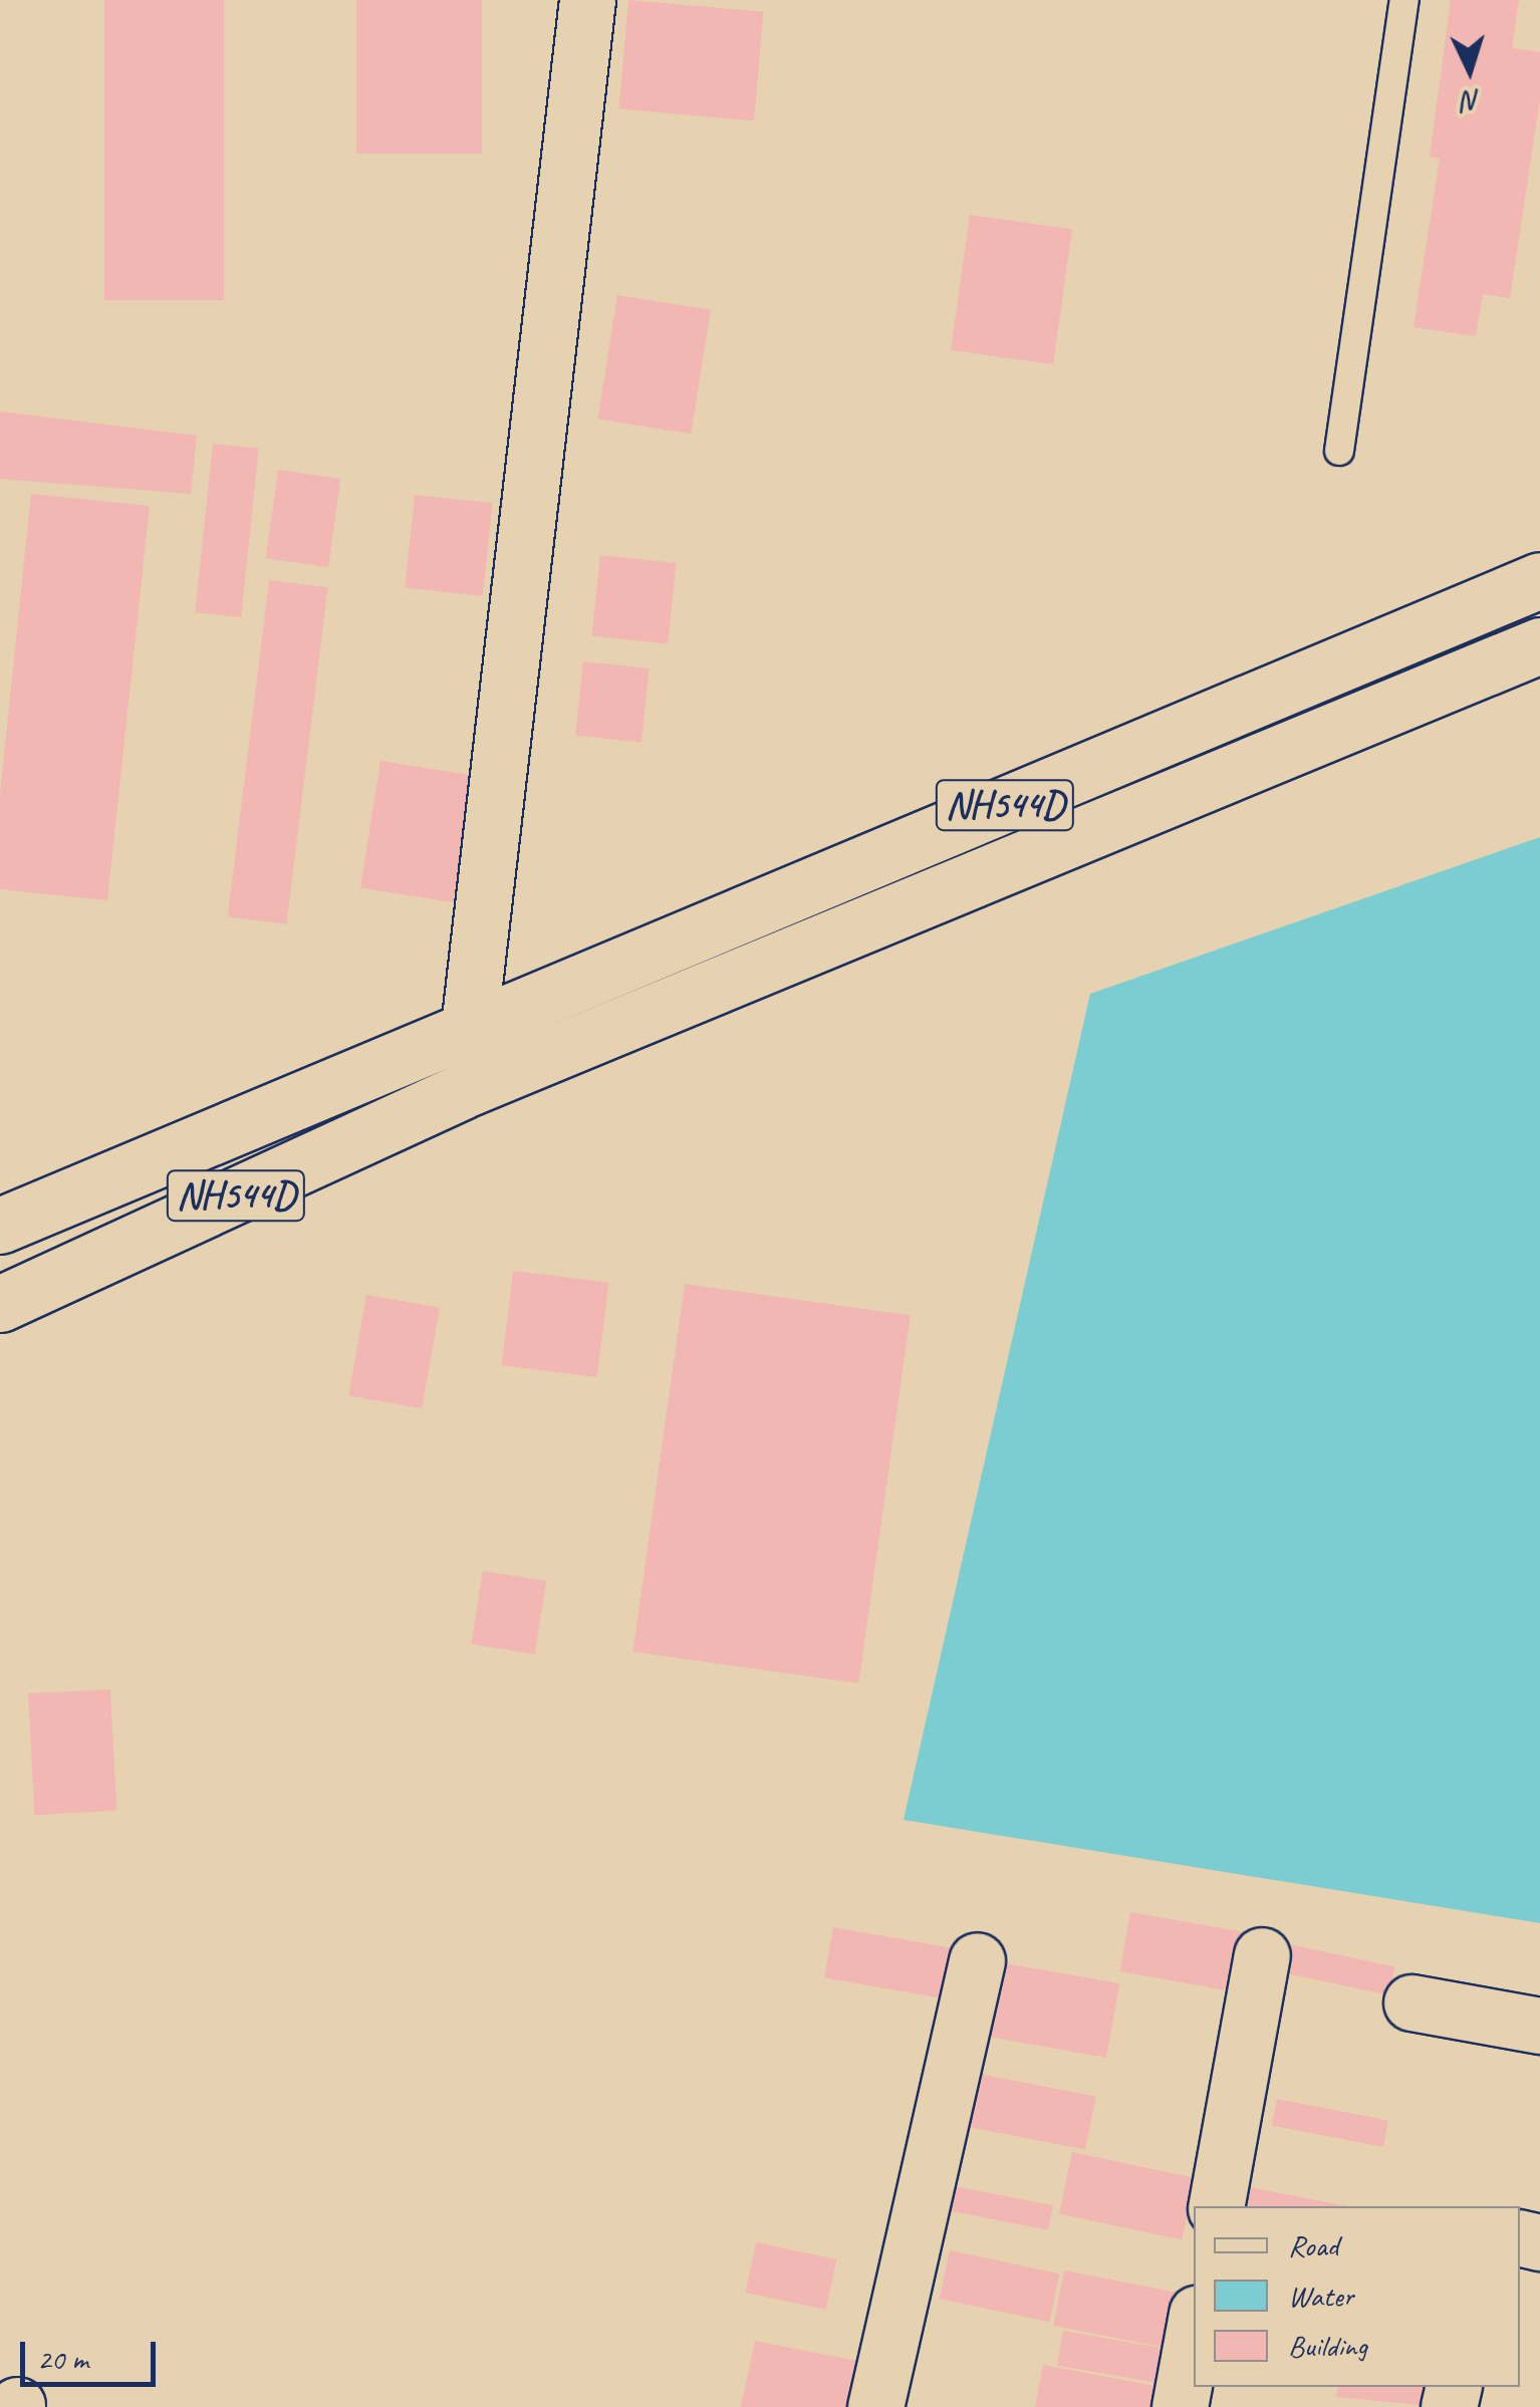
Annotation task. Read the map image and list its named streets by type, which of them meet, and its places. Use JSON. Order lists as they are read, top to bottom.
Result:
{
  "streets": {
    "main road": ["NH544D"]
  },
  "legend": ["Road", "Water", "Building"],
  "scale_bar": "20 m",
  "north": "bottom"
}
